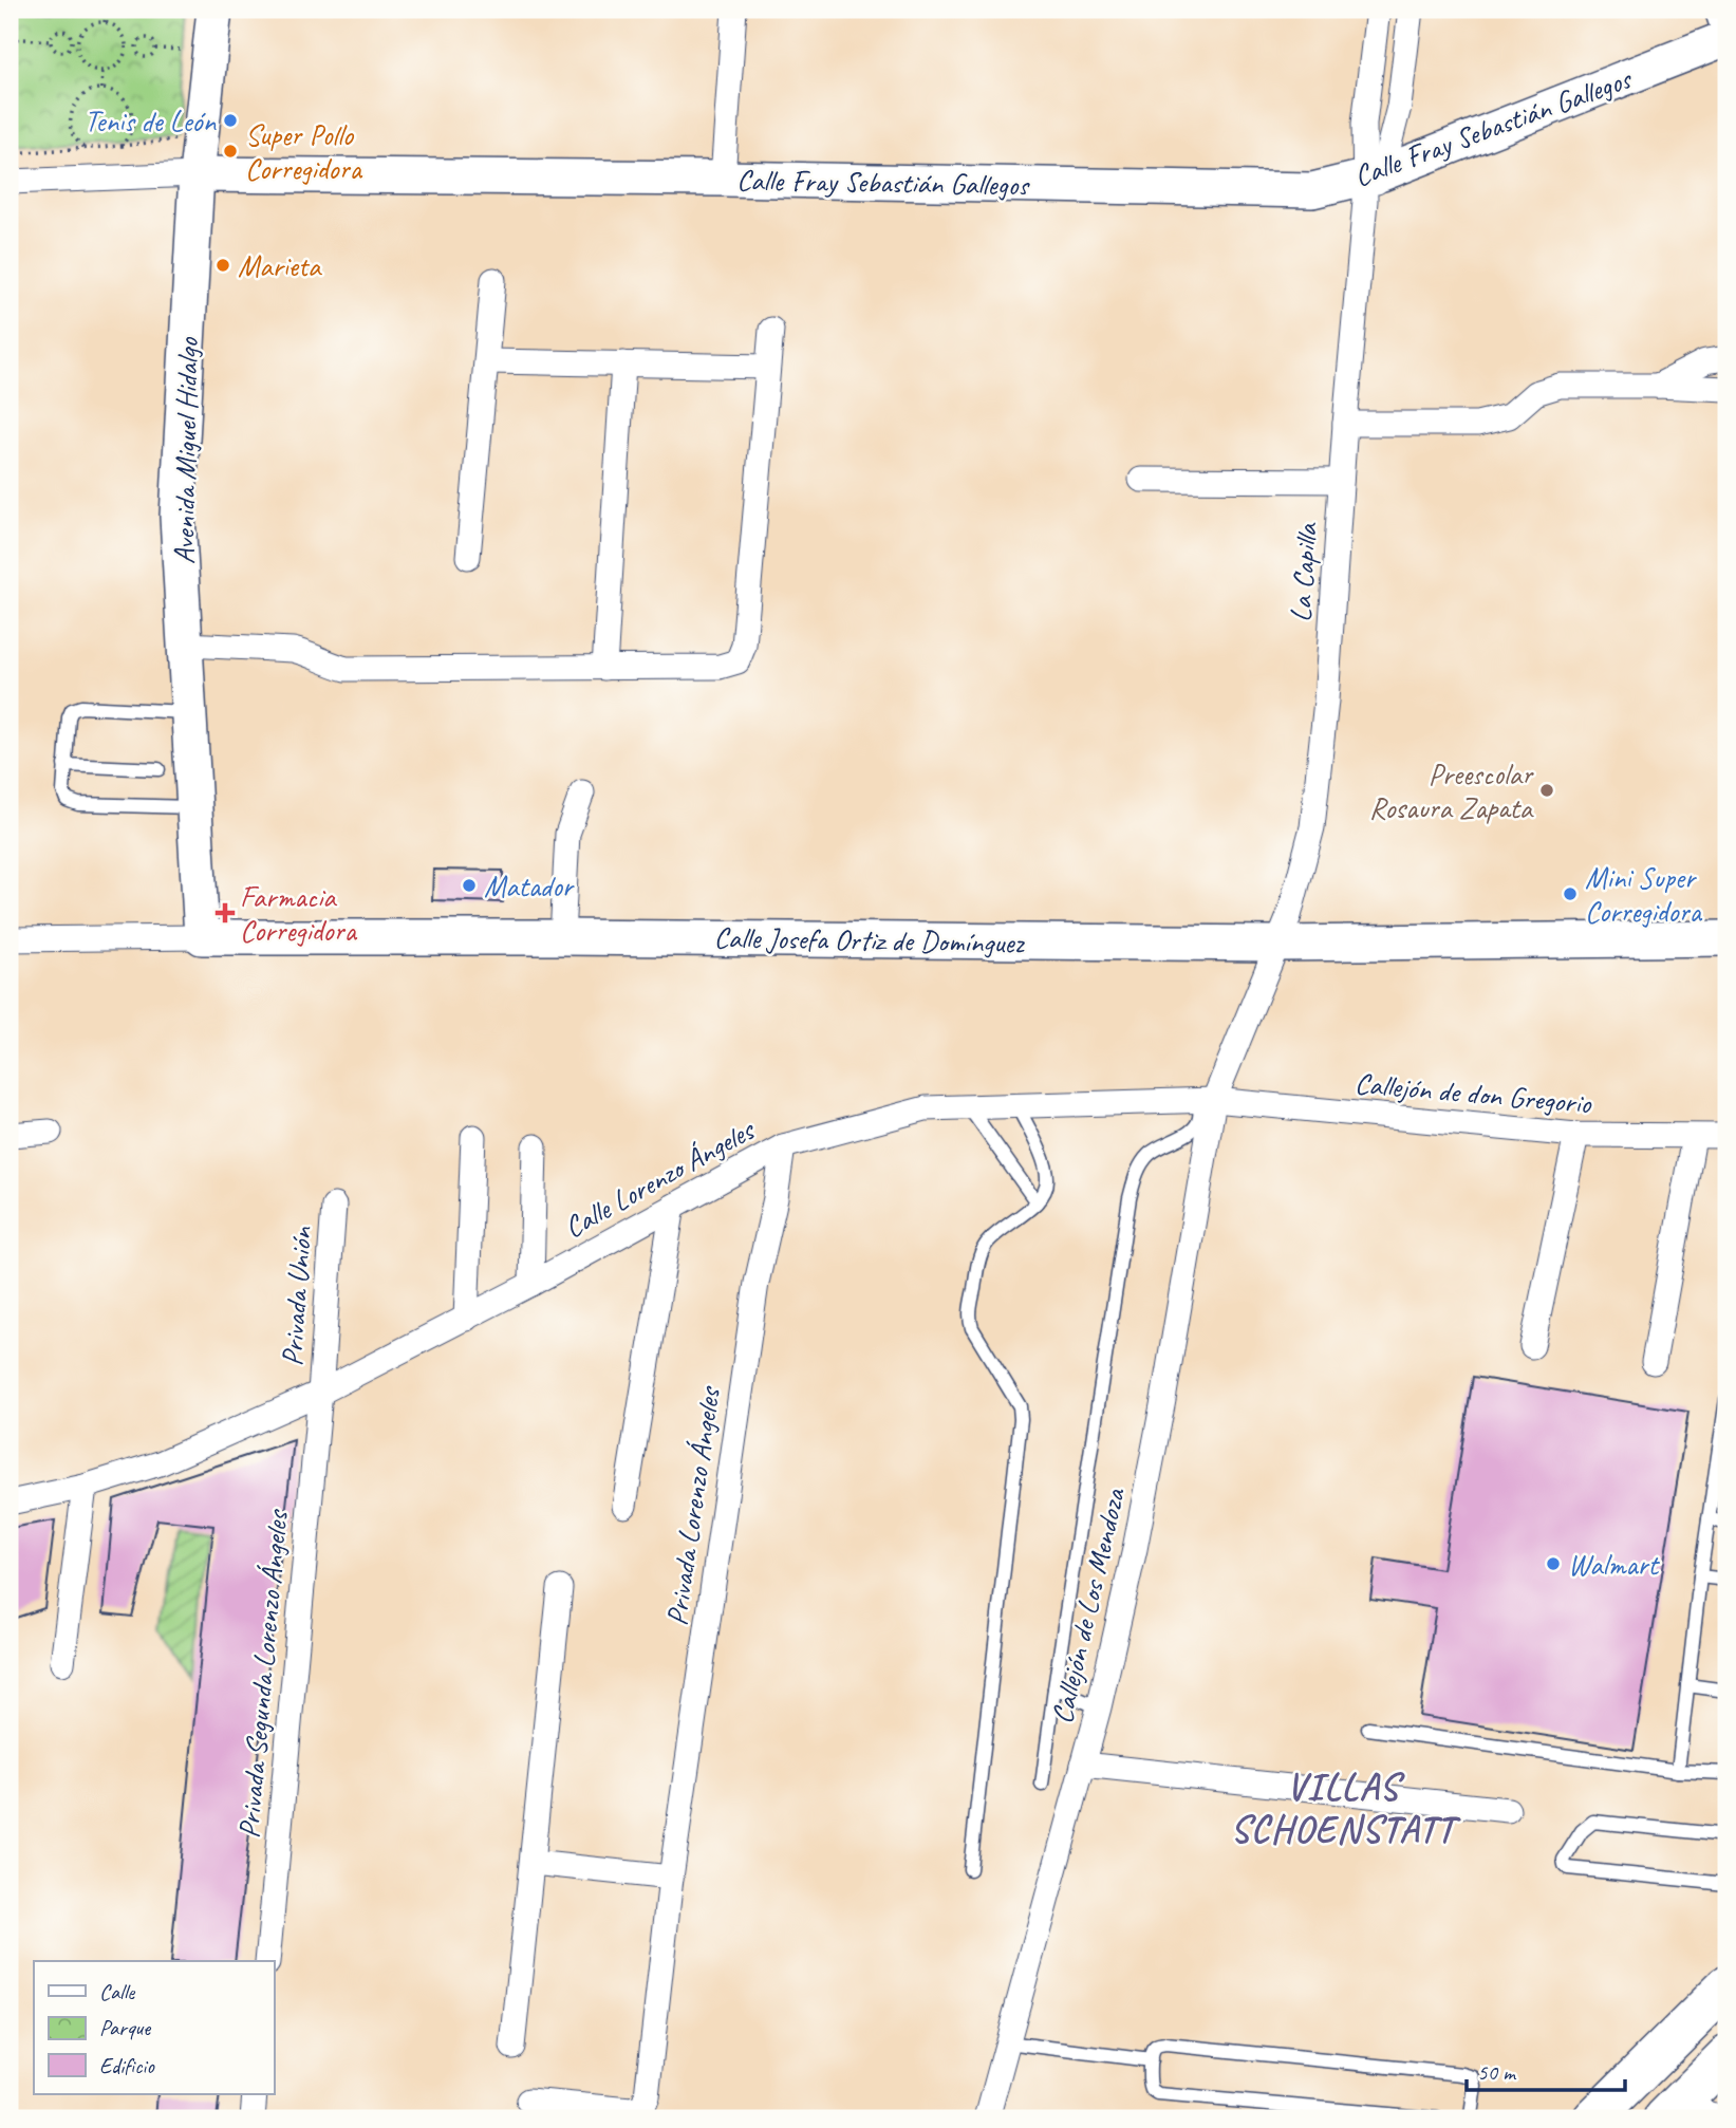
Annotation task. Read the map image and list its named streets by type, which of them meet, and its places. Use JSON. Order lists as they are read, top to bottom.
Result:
{
  "streets": {
    "street": [
      "Calle Fray Sebastián Gallegos",
      "Avenida Miguel Hidalgo",
      "La Capilla",
      "Calle Josefa Ortiz de Domínguez",
      "Callejón de don Gregorio",
      "Calle Lorenzo Ángeles",
      "Privada Unión",
      "Privada Lorenzo Ángeles",
      "Callejón de Los Mendoza",
      "Privada Segunda Lorenzo Ángeles"
    ]
  },
  "crossings": [
    ["Calle Fray Sebastián Gallegos", "Avenida Miguel Hidalgo"],
    ["Calle Fray Sebastián Gallegos", "La Capilla"],
    ["Avenida Miguel Hidalgo", "Calle Josefa Ortiz de Domínguez"],
    ["La Capilla", "Calle Josefa Ortiz de Domínguez"],
    ["Callejón de don Gregorio", "Calle Lorenzo Ángeles"],
    ["Callejón de don Gregorio", "Callejón de Los Mendoza"],
    ["Calle Lorenzo Ángeles", "Privada Unión"],
    ["Calle Lorenzo Ángeles", "Privada Lorenzo Ángeles"],
    ["Calle Lorenzo Ángeles", "Callejón de Los Mendoza"],
    ["Calle Lorenzo Ángeles", "Privada Segunda Lorenzo Ángeles"],
    ["Privada Unión", "Privada Segunda Lorenzo Ángeles"]
  ],
  "districts": ["VILLAS SCHOENSTATT"],
  "places": {
    "other": [
      "Tenis de León",
      "Super Pollo Corregidora",
      "Marieta",
      "Preescolar Rosaura Zapata",
      "Matador",
      "Mini Super Corregidora",
      "Walmart"
    ],
    "health": ["Farmacia Corregidora"]
  },
  "legend": ["Calle", "Parque", "Edificio"],
  "scale_bar": "50 m"
}
